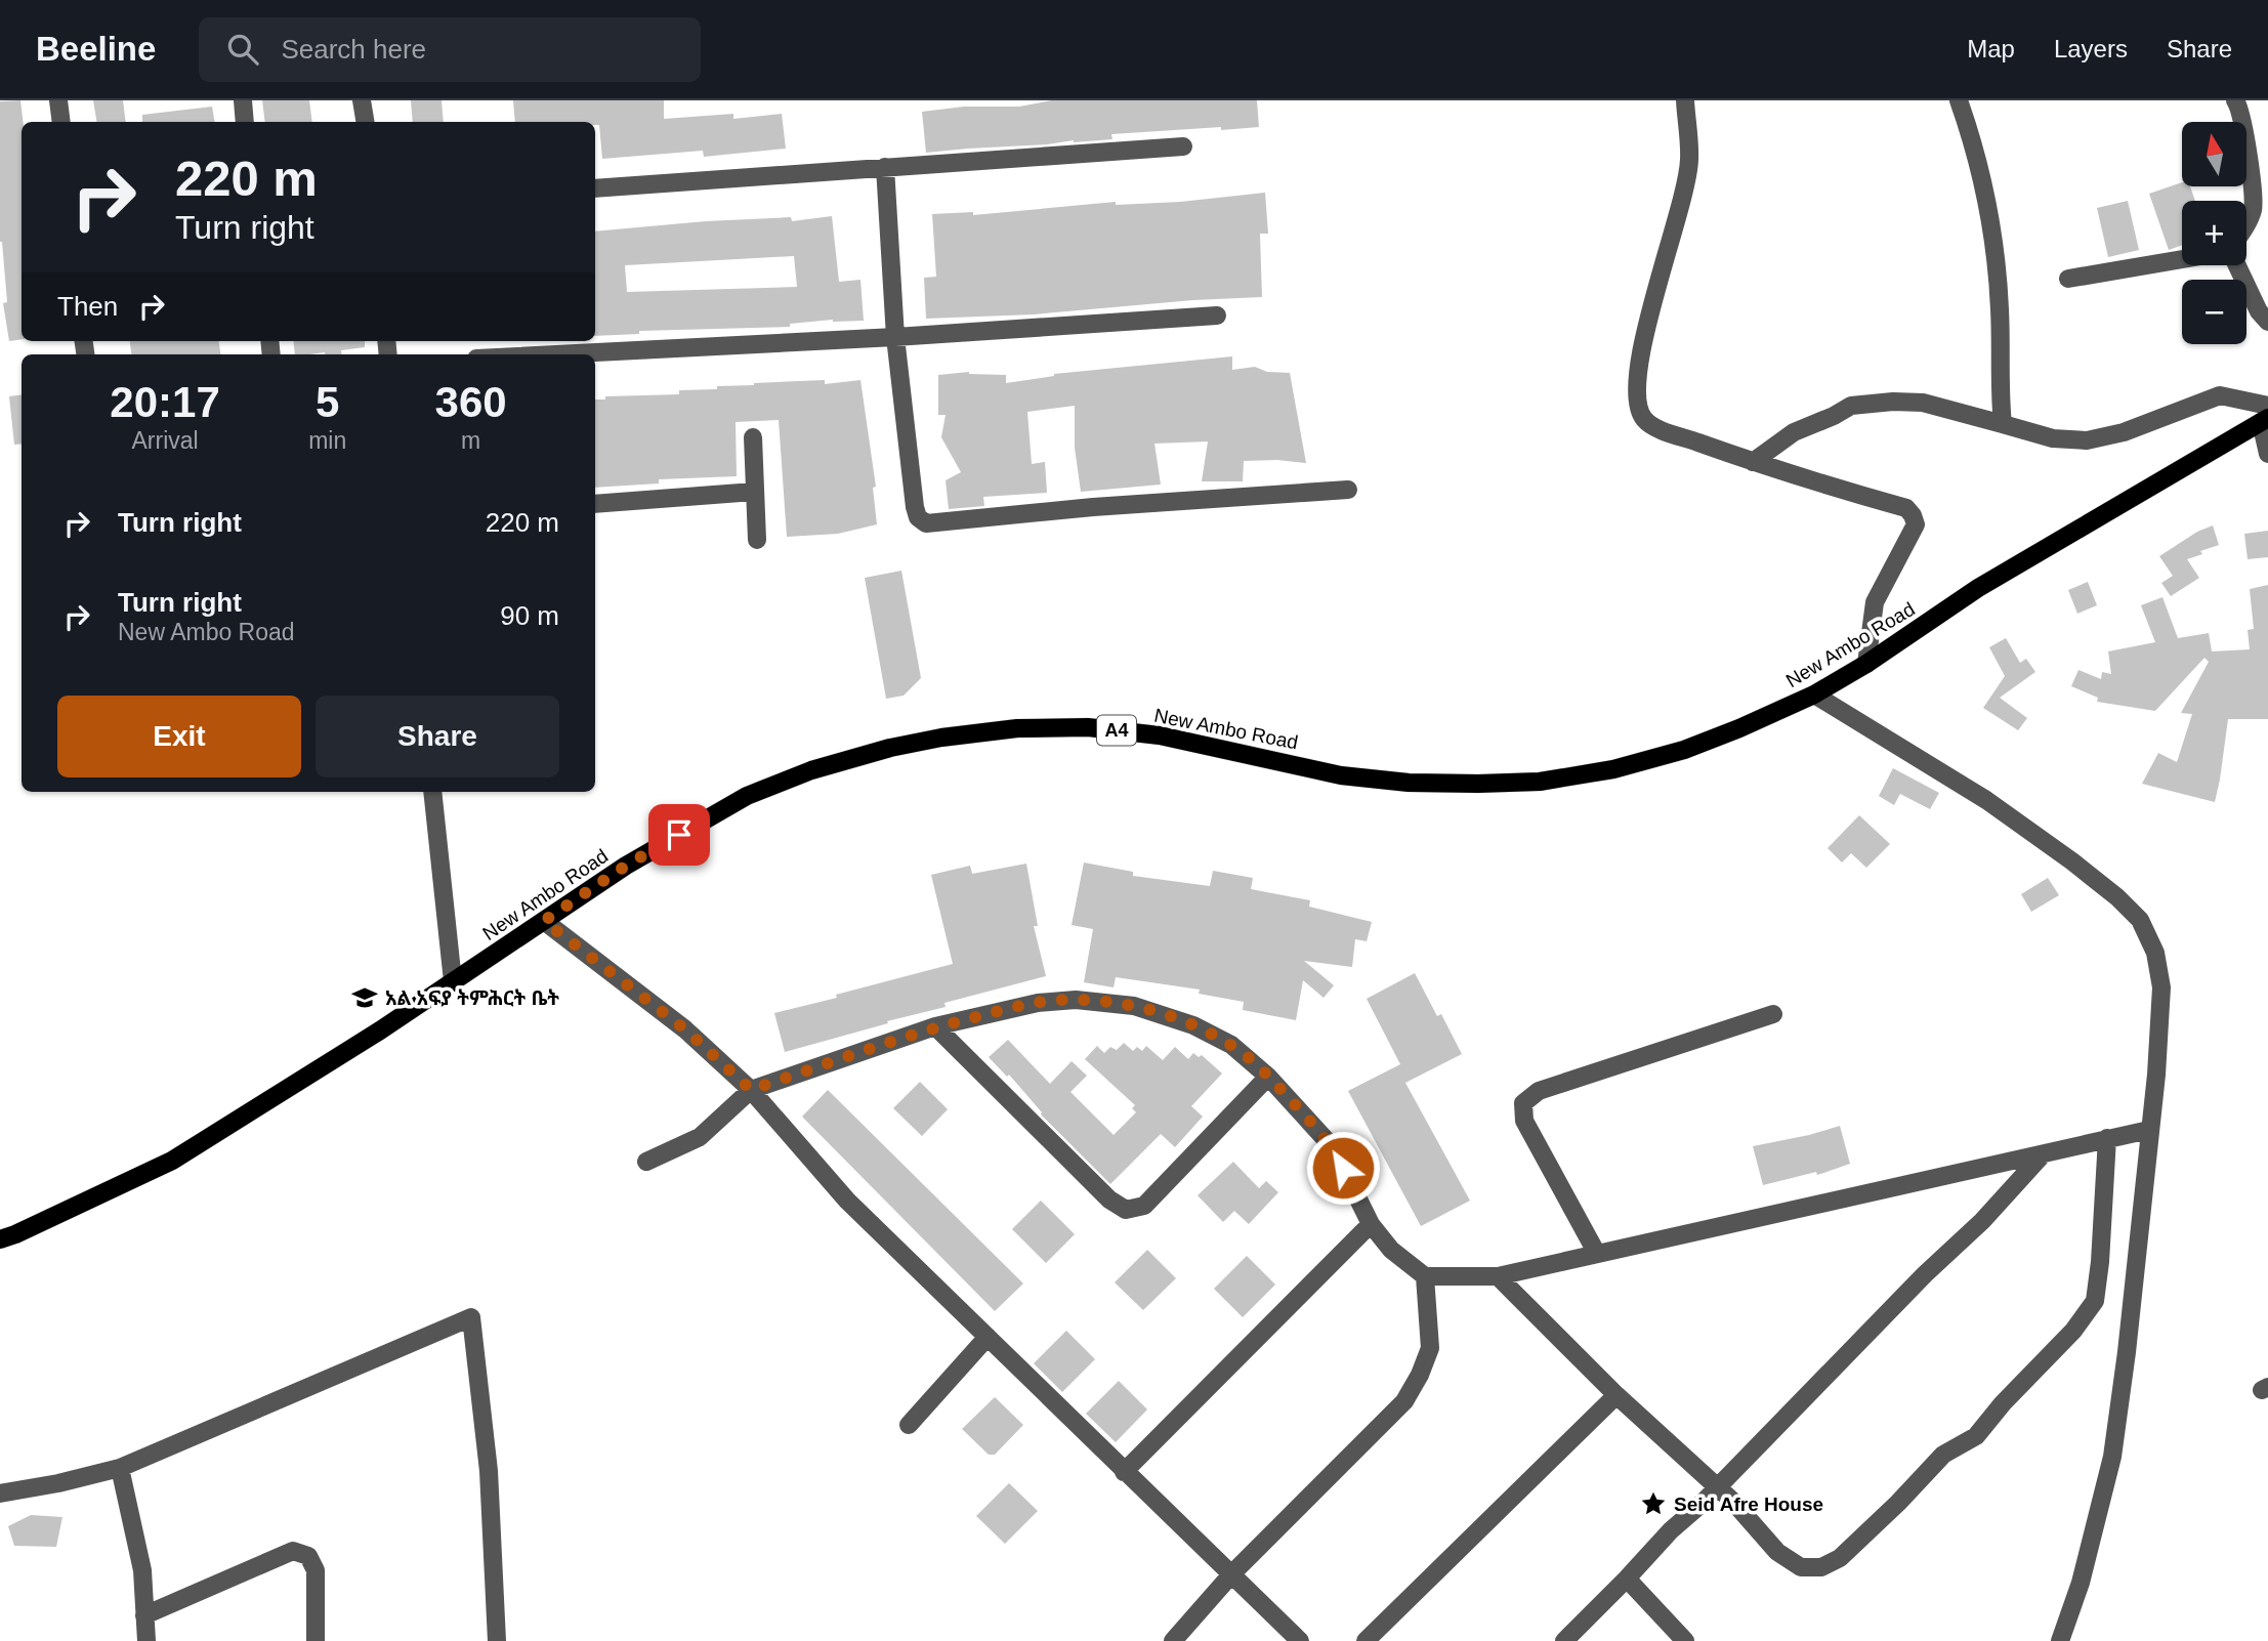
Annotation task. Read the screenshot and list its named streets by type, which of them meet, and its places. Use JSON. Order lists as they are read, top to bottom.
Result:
{
  "streets": {
    "main road": ["New Ambo Road", "A4"]
  },
  "places": {
    "school or university": ["አል አፍያ ትምሕርት ቤት"],
    "place": ["Seid Afre House"]
  },
  "north": "top",
  "page": {
    "header": "Beeline",
    "search": "Search here",
    "nav": ["Map", "Layers", "Share"],
    "map_buttons": ["+", "−"],
    "turn": ["220 m", "Turn right"],
    "then": "Then",
    "eta": [
      "20:17",
      "Arrival",
      "5",
      "min",
      "360",
      "m"
    ],
    "list": [
      {
        "name": "Turn right",
        "value": "220 m"
      },
      {
        "name": "Turn right",
        "note": "New Ambo Road",
        "value": "90 m"
      }
    ],
    "buttons": ["Exit", "Share"]
  }
}
